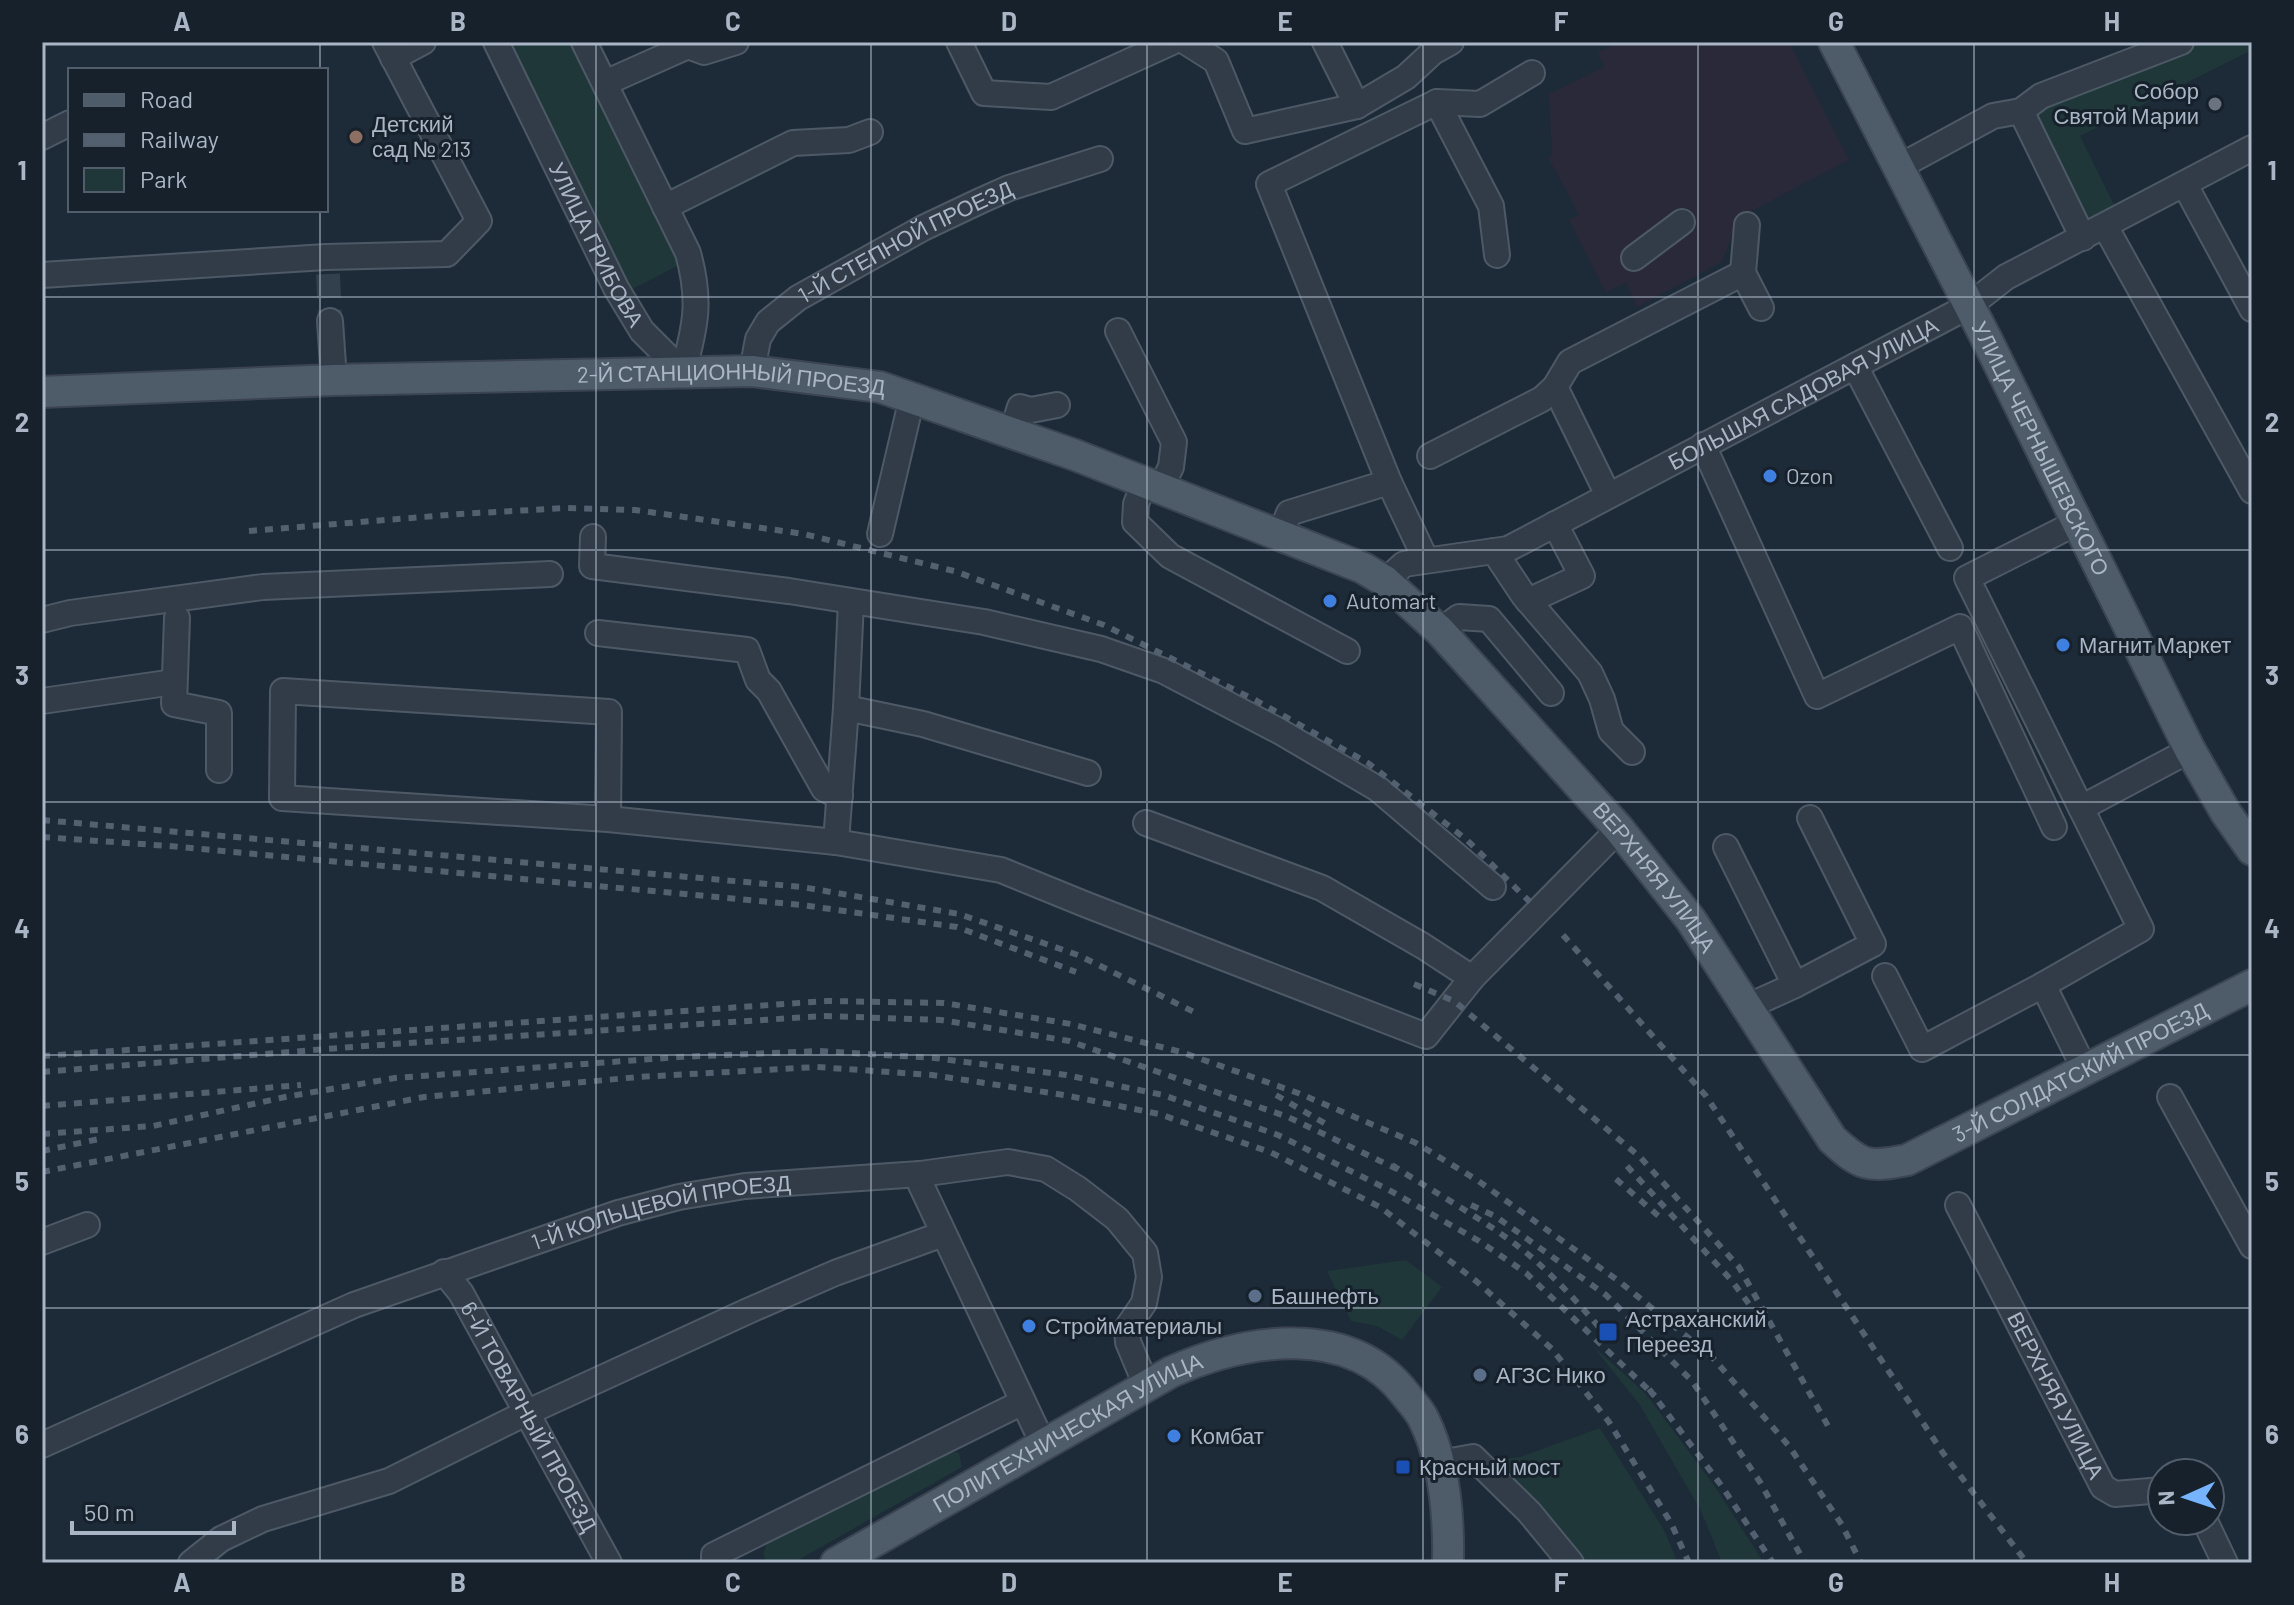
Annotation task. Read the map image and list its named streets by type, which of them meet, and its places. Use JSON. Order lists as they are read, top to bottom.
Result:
{
  "streets": {
    "main road": [
      "2-Й СТАНЦИОННЫЙ ПРОЕЗД",
      "УЛИЦА ЧЕРНЫШЕВСКОГО",
      "ВЕРХНЯЯ УЛИЦА",
      "3-Й СОЛДАТСКИЙ ПРОЕЗД",
      "ПОЛИТЕХНИЧЕСКАЯ УЛИЦА"
    ],
    "street": [
      "УЛИЦА ГРИБОВА",
      "1-Й СТЕПНОЙ ПРОЕЗД",
      "БОЛЬШАЯ САДОВАЯ УЛИЦА",
      "1-Й КОЛЬЦЕВОЙ ПРОЕЗД",
      "6-Й ТОВАРНЫЙ ПРОЕЗД"
    ]
  },
  "crossings": [
    ["УЛИЦА ГРИБОВА", "2-Й СТАНЦИОННЫЙ ПРОЕЗД"],
    ["1-Й СТЕПНОЙ ПРОЕЗД", "2-Й СТАНЦИОННЫЙ ПРОЕЗД"],
    ["2-Й СТАНЦИОННЫЙ ПРОЕЗД", "БОЛЬШАЯ САДОВАЯ УЛИЦА"],
    ["2-Й СТАНЦИОННЫЙ ПРОЕЗД", "ВЕРХНЯЯ УЛИЦА"],
    ["БОЛЬШАЯ САДОВАЯ УЛИЦА", "УЛИЦА ЧЕРНЫШЕВСКОГО"],
    ["БОЛЬШАЯ САДОВАЯ УЛИЦА", "ВЕРХНЯЯ УЛИЦА"],
    ["ВЕРХНЯЯ УЛИЦА", "3-Й СОЛДАТСКИЙ ПРОЕЗД"],
    ["1-Й КОЛЬЦЕВОЙ ПРОЕЗД", "6-Й ТОВАРНЫЙ ПРОЕЗД"],
    ["1-Й КОЛЬЦЕВОЙ ПРОЕЗД", "ПОЛИТЕХНИЧЕСКАЯ УЛИЦА"]
  ],
  "places": {
    "other": [
      "Собор Святой Марии",
      "Детский сад № 213",
      "Ozon",
      "Automart",
      "Магнит Маркет",
      "Башнефть",
      "Стройматериалы",
      "АГЗС Нико",
      "Комбат"
    ],
    "transit": ["Астраханский Переезд", "Красный мост"]
  },
  "legend": ["Road", "Railway", "Park"],
  "scale_bar": "50 m",
  "north": "left",
  "grid": {
    "columns": [
      "A",
      "B",
      "C",
      "D",
      "E",
      "F",
      "G",
      "H"
    ],
    "rows": [
      "1",
      "2",
      "3",
      "4",
      "5",
      "6"
    ]
  }
}
